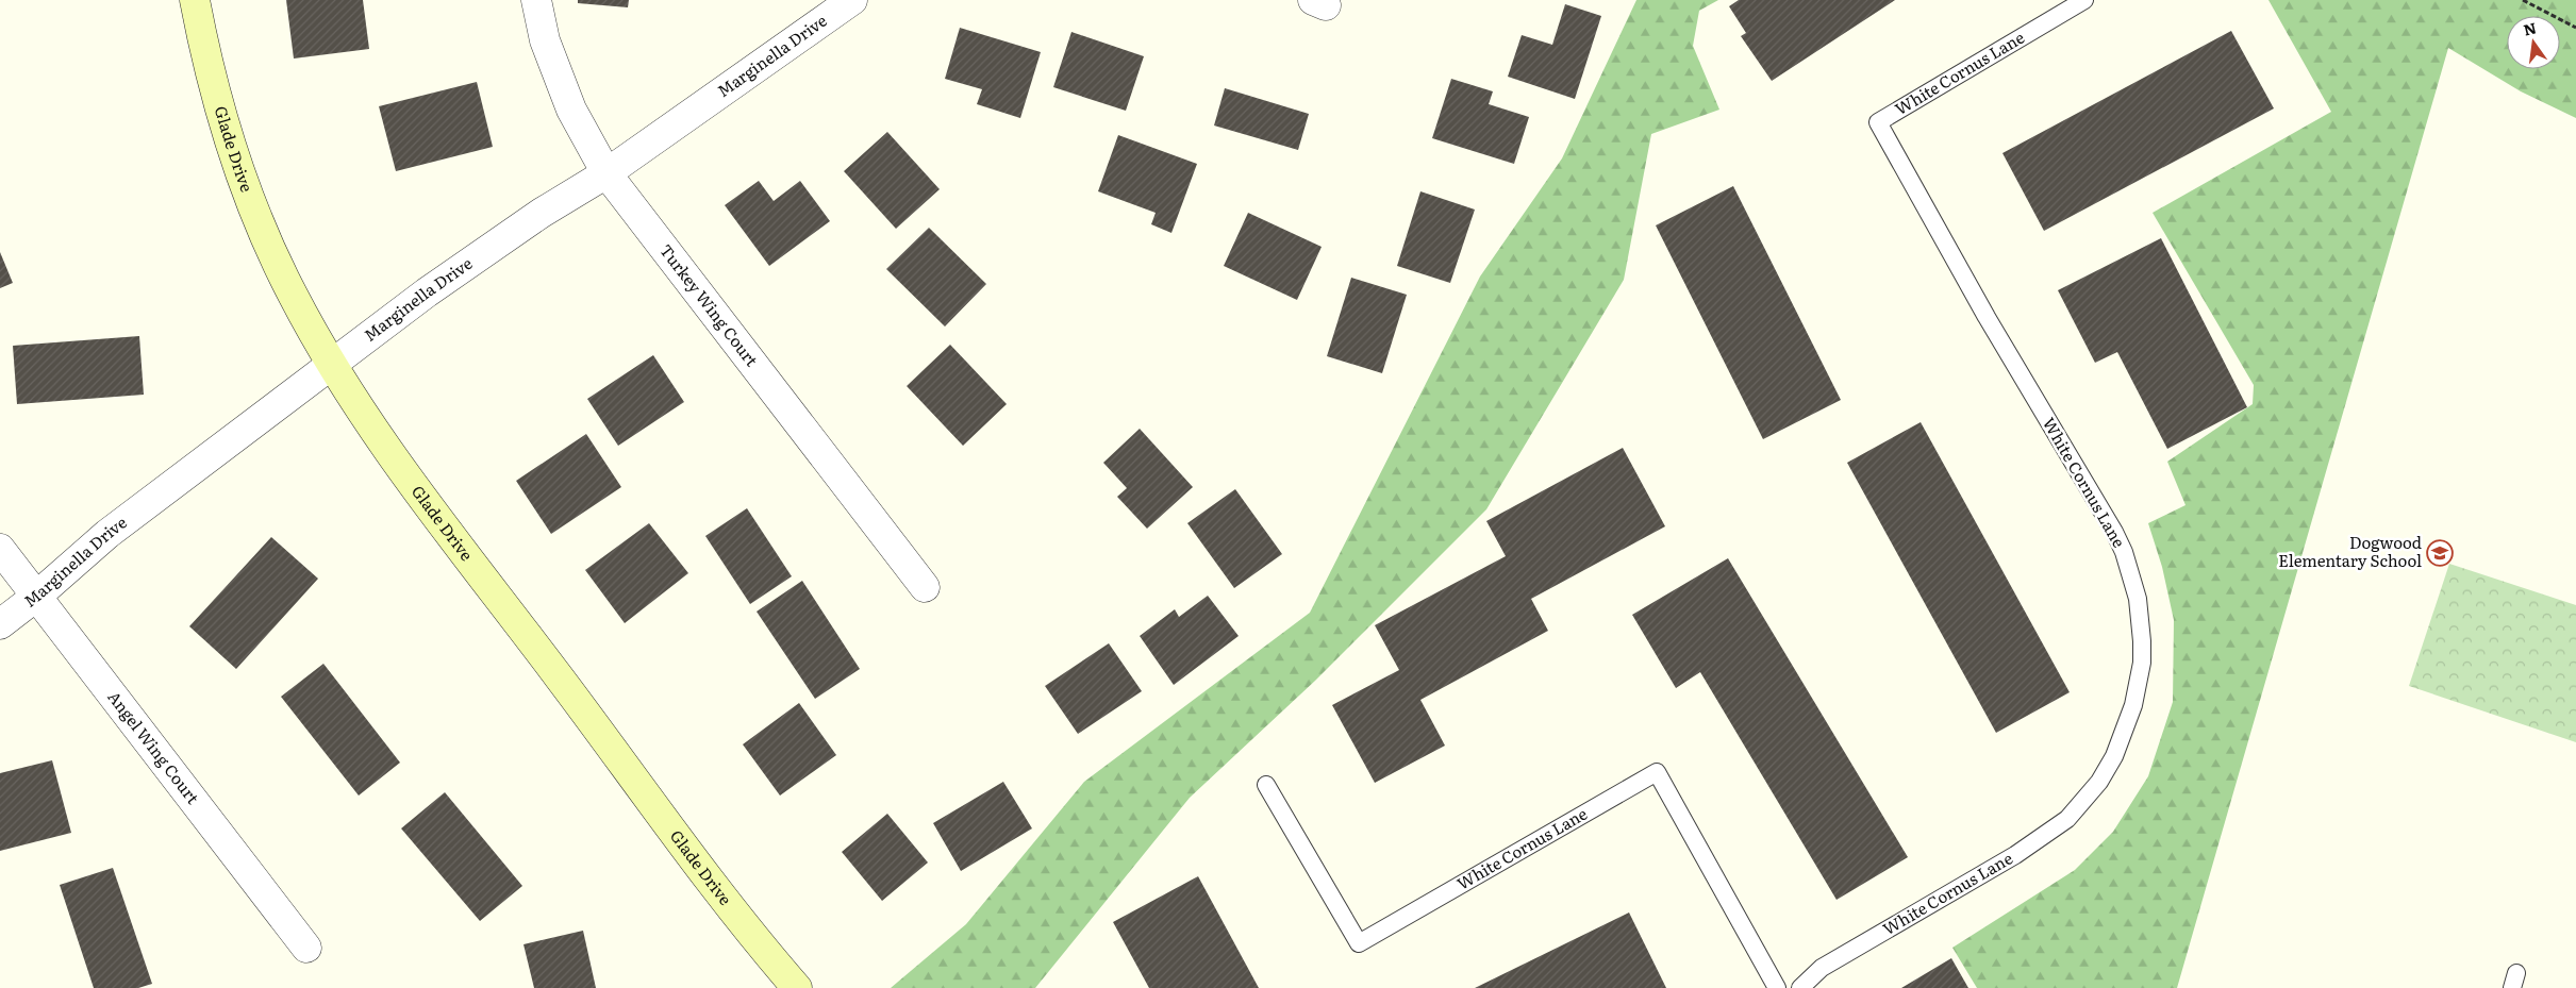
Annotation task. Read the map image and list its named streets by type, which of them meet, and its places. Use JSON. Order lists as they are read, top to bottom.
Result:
{
  "streets": {
    "street": [
      "Marginella Drive",
      "Glade Drive",
      "Turkey Wing Court",
      "Angel Wing Court"
    ],
    "lane": ["White Cornus Lane"]
  },
  "crossings": [
    ["Marginella Drive", "Glade Drive"],
    ["Marginella Drive", "Turkey Wing Court"],
    ["Marginella Drive", "Angel Wing Court"]
  ],
  "places": {
    "school or university": ["Dogwood Elementary School"]
  },
  "north": "top"
}
